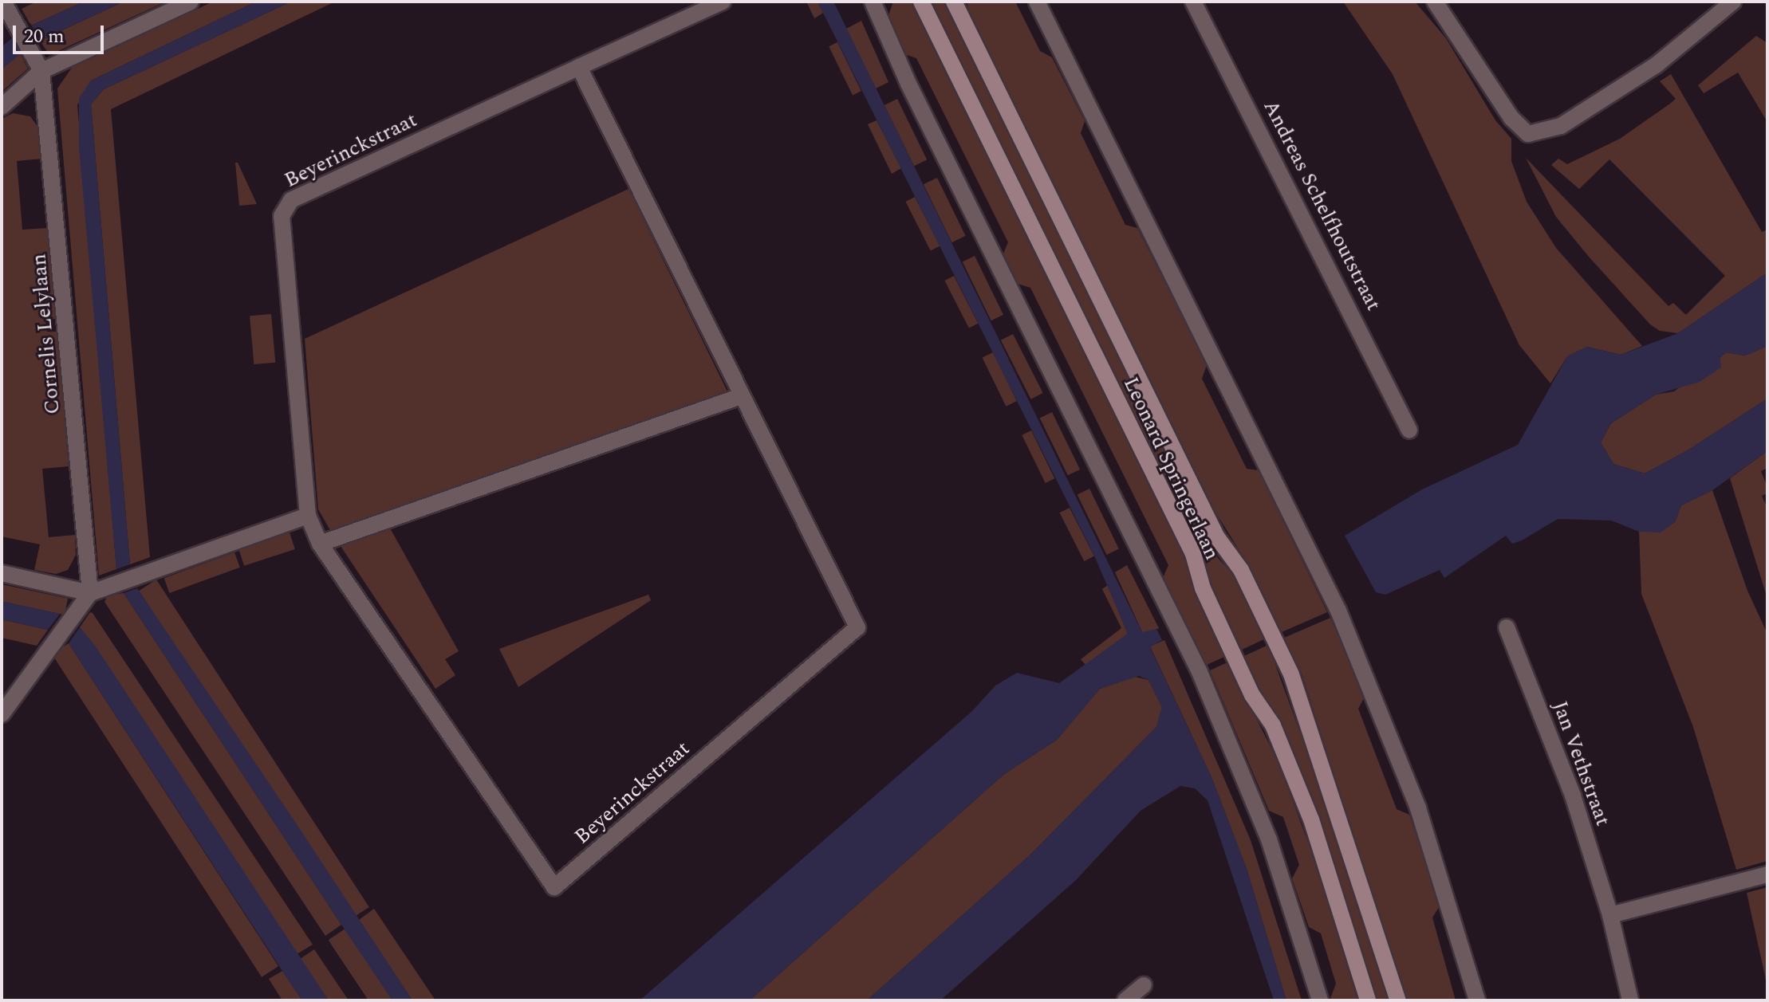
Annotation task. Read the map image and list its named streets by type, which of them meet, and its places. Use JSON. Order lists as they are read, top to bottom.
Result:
{
  "streets": {
    "street": [
      "Beyerinckstraat",
      "Andreas Schelfhoutstraat",
      "Cornelis Lelylaan",
      "Leonard Springerlaan",
      "Jan Vethstraat"
    ]
  },
  "scale_bar": "20 m"
}
